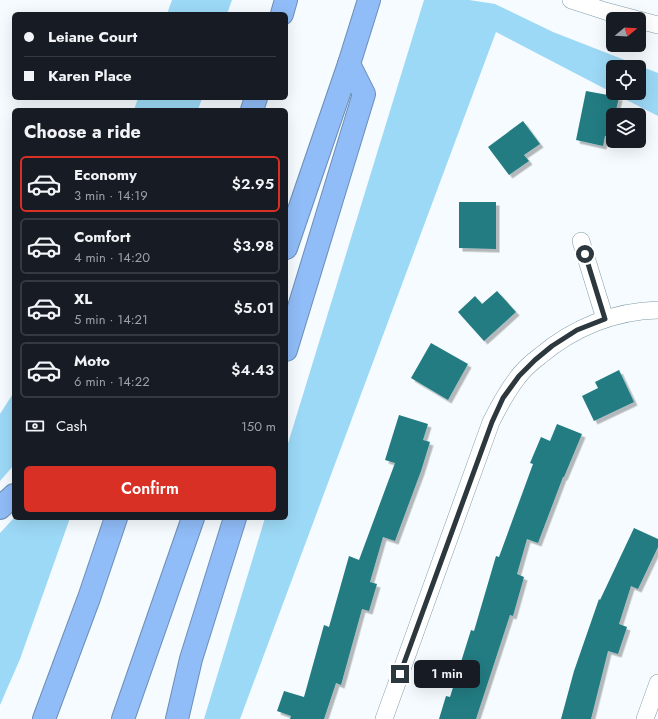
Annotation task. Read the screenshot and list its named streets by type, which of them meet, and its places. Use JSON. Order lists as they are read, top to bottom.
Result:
{
  "north": "right",
  "page": {
    "banner": ["Leiane Court", "Karen Place"],
    "heading": "Choose a ride",
    "list": [
      {
        "name": "Economy",
        "note": "3 min · 14:19",
        "value": "$2.95"
      },
      {
        "name": "Comfort",
        "note": "4 min · 14:20",
        "value": "$3.98"
      },
      {
        "name": "XL",
        "note": "5 min · 14:21",
        "value": "$5.01"
      },
      {
        "name": "Moto",
        "note": "6 min · 14:22",
        "value": "$4.43"
      }
    ],
    "pay": ["Cash", "150 m"],
    "buttons": "Confirm",
    "bubble": "1 min"
  }
}
